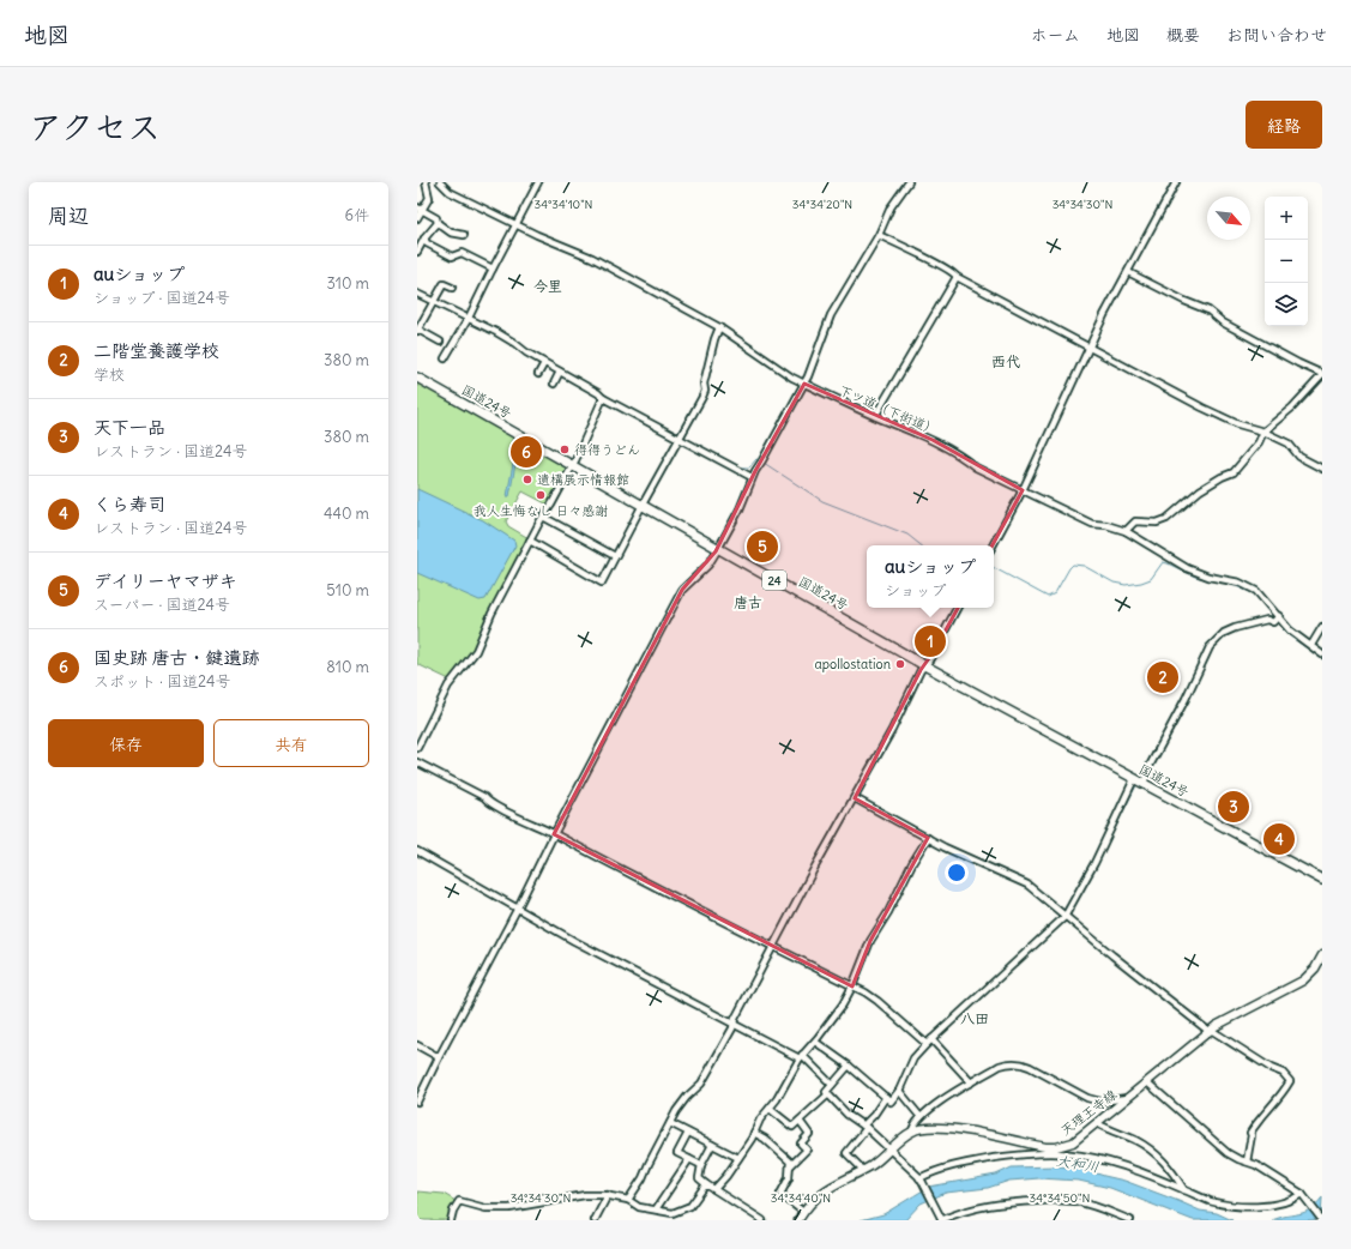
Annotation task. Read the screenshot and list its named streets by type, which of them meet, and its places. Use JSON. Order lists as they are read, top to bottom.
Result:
{
  "streets": {
    "highway": ["国道24号", "24"],
    "main road": ["天理王寺線"],
    "street": ["下ツ道（下街道）"]
  },
  "districts": [
    "今里",
    "西代",
    "唐古",
    "八田"
  ],
  "water": ["大和川"],
  "places": [
    "得得うどん",
    "遺構展示情報館",
    "我人生悔なし 日々感謝",
    "apollostation"
  ],
  "north": "bottom right",
  "page": {
    "header": "地図",
    "nav": [
      "ホーム",
      "地図",
      "概要",
      "お問い合わせ"
    ],
    "title": "アクセス",
    "buttons": [
      "経路",
      ["保存", "共有"]
    ],
    "heading": ["周辺", "6件"],
    "map_buttons": ["+", "−"],
    "list": [
      {
        "mark": "1",
        "name": "auショップ",
        "note": "ショップ · 国道24号",
        "value": "310 m"
      },
      {
        "mark": "2",
        "name": "二階堂養護学校",
        "note": "学校",
        "value": "380 m"
      },
      {
        "mark": "3",
        "name": "天下一品",
        "note": "レストラン · 国道24号",
        "value": "380 m"
      },
      {
        "mark": "4",
        "name": "くら寿司",
        "note": "レストラン · 国道24号",
        "value": "440 m"
      },
      {
        "mark": "5",
        "name": "デイリーヤマザキ",
        "note": "スーパー · 国道24号",
        "value": "510 m"
      },
      {
        "mark": "6",
        "name": "国史跡 唐古・鍵遺跡",
        "note": "スポット · 国道24号",
        "value": "810 m"
      }
    ],
    "pins": [
      "6",
      "5",
      "1",
      "2",
      "3",
      "4"
    ],
    "popup": ["auショップ", "ショップ"]
  },
  "coordinates": [
    "34°34'10\"N",
    "34°34'20\"N",
    "34°34'30\"N",
    "34°34'40\"N",
    "34°34'50\"N"
  ]
}
